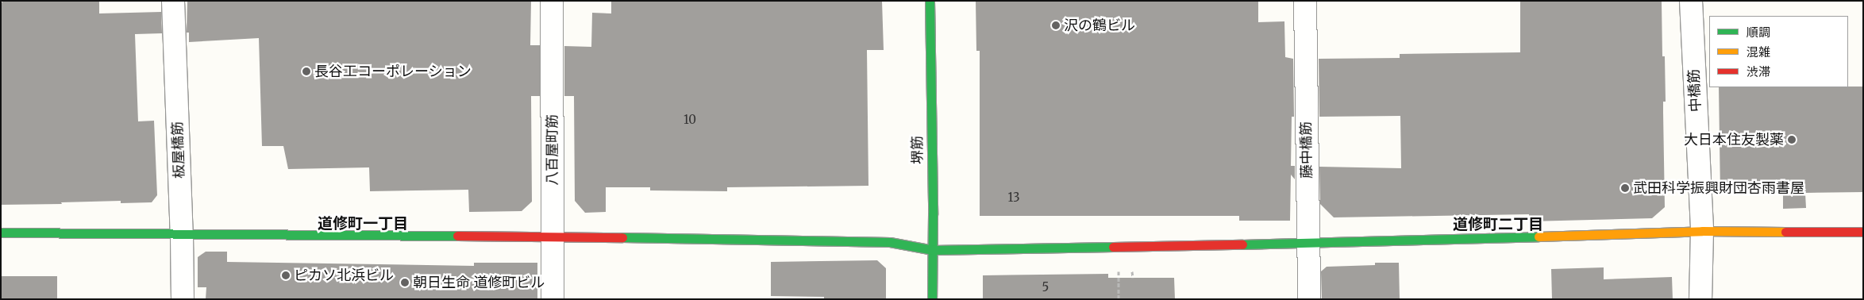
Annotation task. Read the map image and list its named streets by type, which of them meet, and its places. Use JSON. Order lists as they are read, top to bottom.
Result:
{
  "streets": {
    "street": [
      "中橋筋",
      "板屋橋筋",
      "八百屋町筋",
      "堺筋",
      "藤中橋筋"
    ]
  },
  "districts": ["道修町一丁目", "道修町二丁目"],
  "places": [
    "沢の鶴ビル",
    "長谷工コーポレーション",
    "大日本住友製薬",
    "武田科学振興財団杏雨書屋",
    "ピカソ北浜ビル",
    "朝日生命 道修町ビル"
  ],
  "house_numbers": ["10", "13", "5"],
  "legend": ["順調", "混雑", "渋滞"]
}
